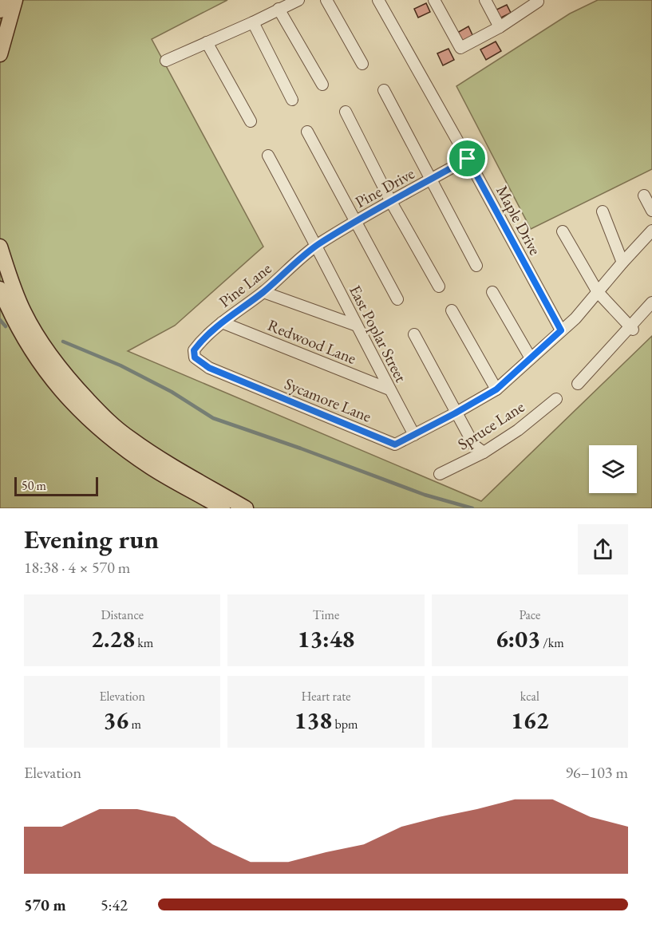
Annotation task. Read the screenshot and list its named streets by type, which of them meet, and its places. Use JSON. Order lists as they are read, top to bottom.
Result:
{
  "streets": {
    "street": [
      "Pine Drive",
      "Maple Drive",
      "Pine Lane",
      "East Poplar Street",
      "Redwood Lane",
      "Sycamore Lane",
      "Spruce Lane"
    ]
  },
  "crossings": [
    ["Pine Drive", "Maple Drive"],
    ["Pine Drive", "Pine Lane"],
    ["Pine Drive", "East Poplar Street"],
    ["Maple Drive", "Sycamore Lane"],
    ["Pine Lane", "East Poplar Street"],
    ["Pine Lane", "Redwood Lane"],
    ["Pine Lane", "Sycamore Lane"],
    ["East Poplar Street", "Redwood Lane"],
    ["East Poplar Street", "Sycamore Lane"]
  ],
  "scale_bar": "50 m",
  "page": {
    "scale": "50 m",
    "heading": ["Evening run", "18:38 · 4 × 570 m"],
    "stats": [
      ["Distance", "2.28 km"],
      ["Time", "13:48"],
      ["Pace", "6:03 /km"],
      ["Elevation", "36 m"],
      ["Heart rate", "138 bpm"],
      ["kcal", "162"]
    ],
    "chart": ["Elevation", "96–103 m"],
    "list": [
      {
        "name": "570 m",
        "note": "5:42"
      }
    ]
  }
}
